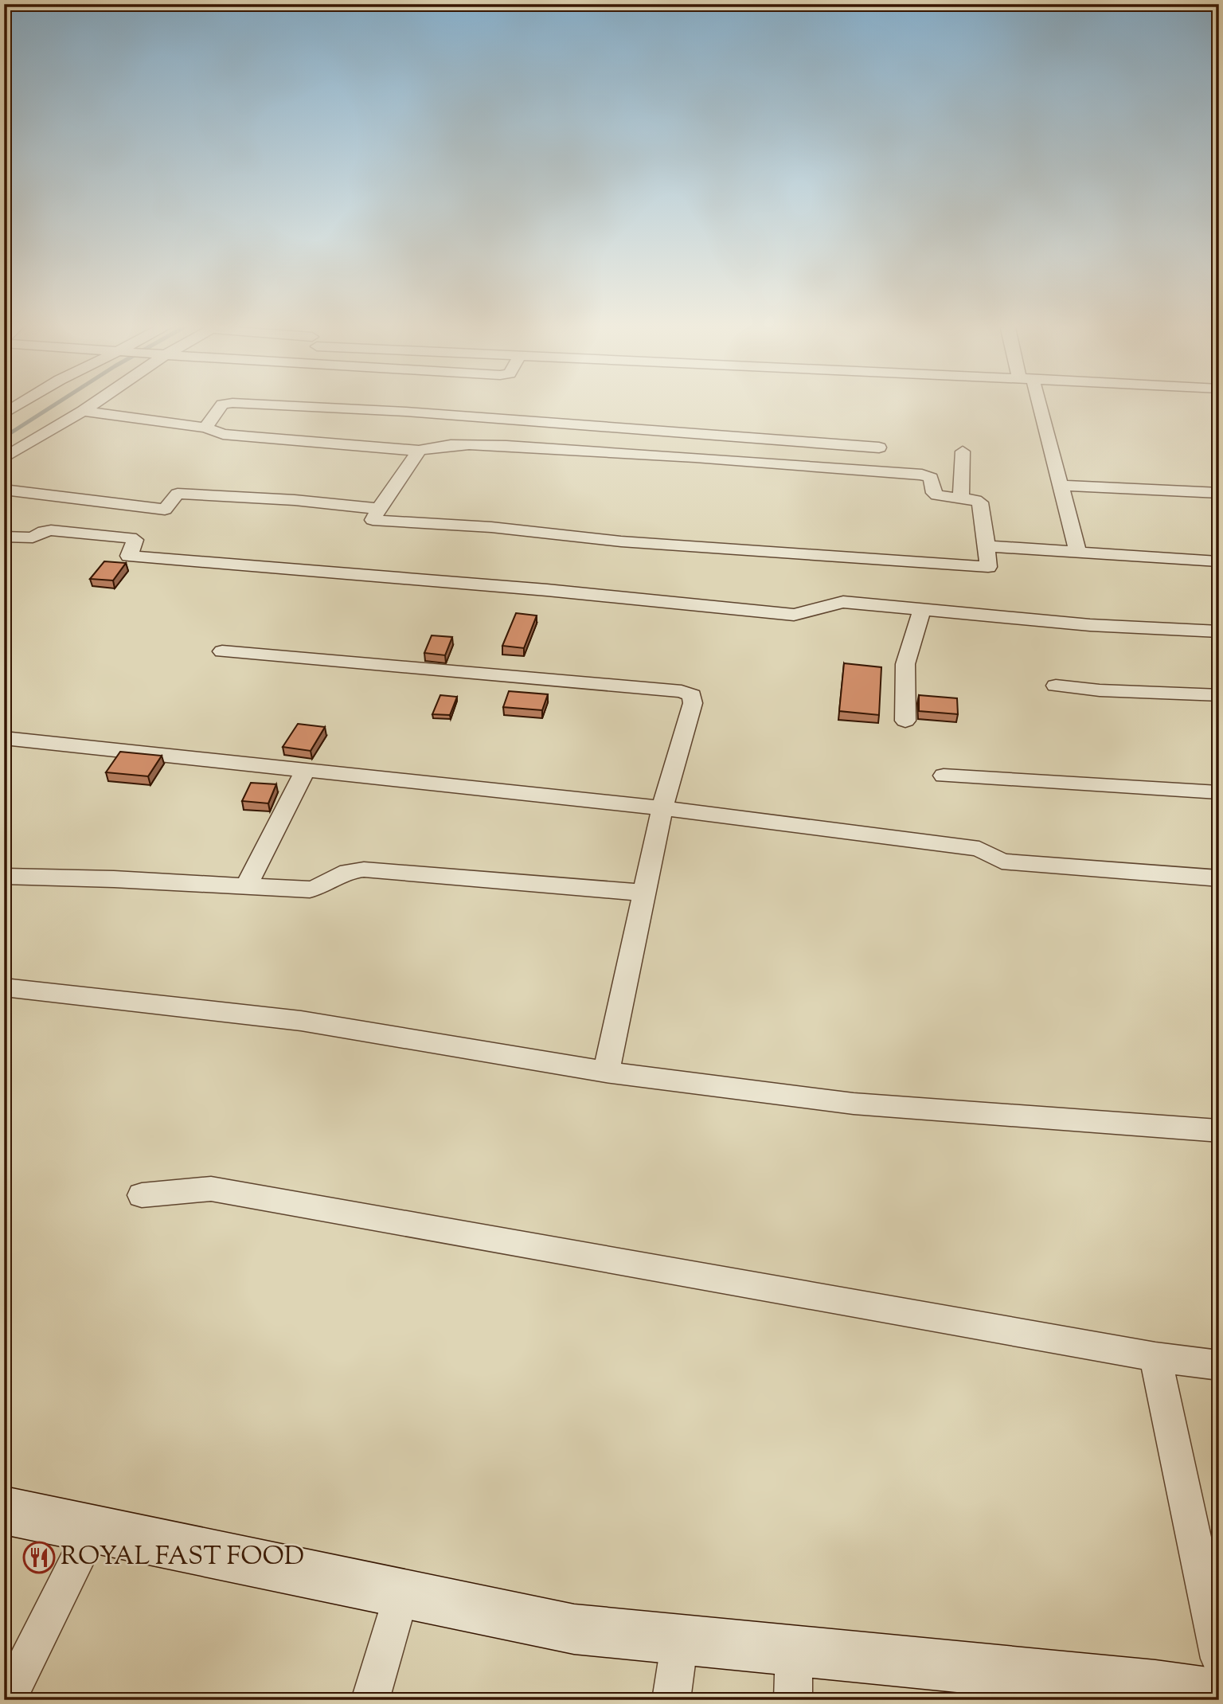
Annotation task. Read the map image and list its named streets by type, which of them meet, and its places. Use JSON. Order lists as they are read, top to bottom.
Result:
{
  "places": {
    "restaurant": ["ROYAL FAST FOOD"]
  }
}
